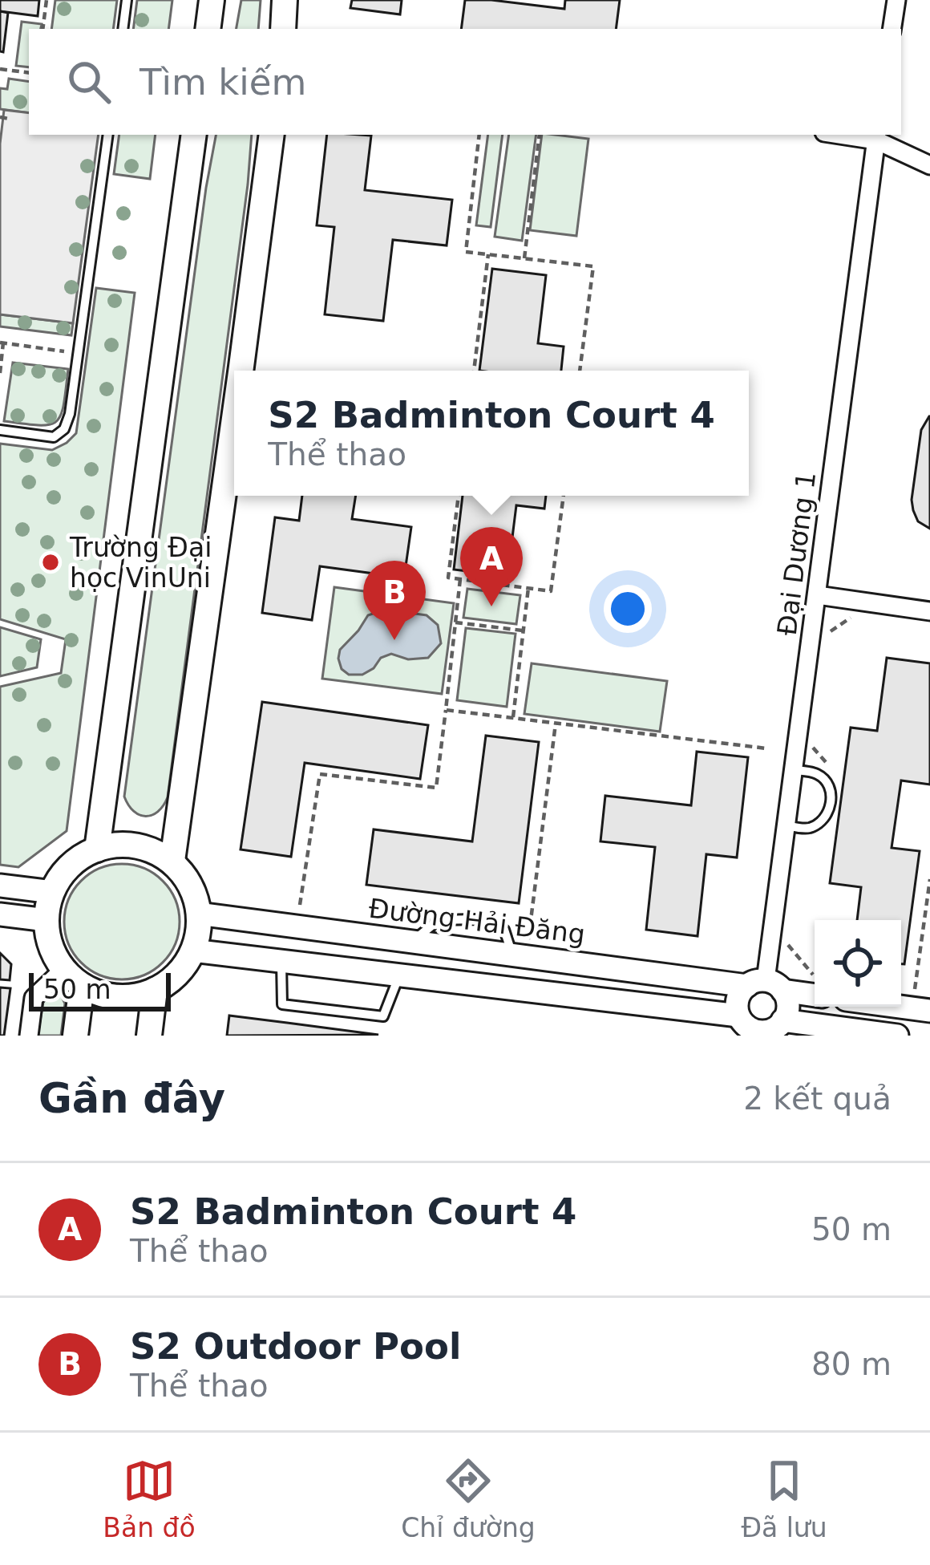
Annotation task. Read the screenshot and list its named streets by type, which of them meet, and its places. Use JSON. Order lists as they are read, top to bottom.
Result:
{
  "streets": {
    "street": ["Đại Dương 1", "Đường Hải Đăng"]
  },
  "crossings": [
    ["Đại Dương 1", "Đường Hải Đăng"]
  ],
  "places": ["Trường Đại học VinUni"],
  "scale_bar": "50 m",
  "page": {
    "search": "Tìm kiếm",
    "popup": ["S2 Badminton Court 4", "Thể thao"],
    "pins": ["A", "B"],
    "scale": "50 m",
    "heading": ["Gần đây", "2 kết quả"],
    "list": [
      {
        "mark": "A",
        "name": "S2 Badminton Court 4",
        "note": "Thể thao",
        "value": "50 m"
      },
      {
        "mark": "B",
        "name": "S2 Outdoor Pool",
        "note": "Thể thao",
        "value": "80 m"
      }
    ],
    "nav": ["Bản đồ", "Chỉ đường", "Đã lưu"]
  }
}
